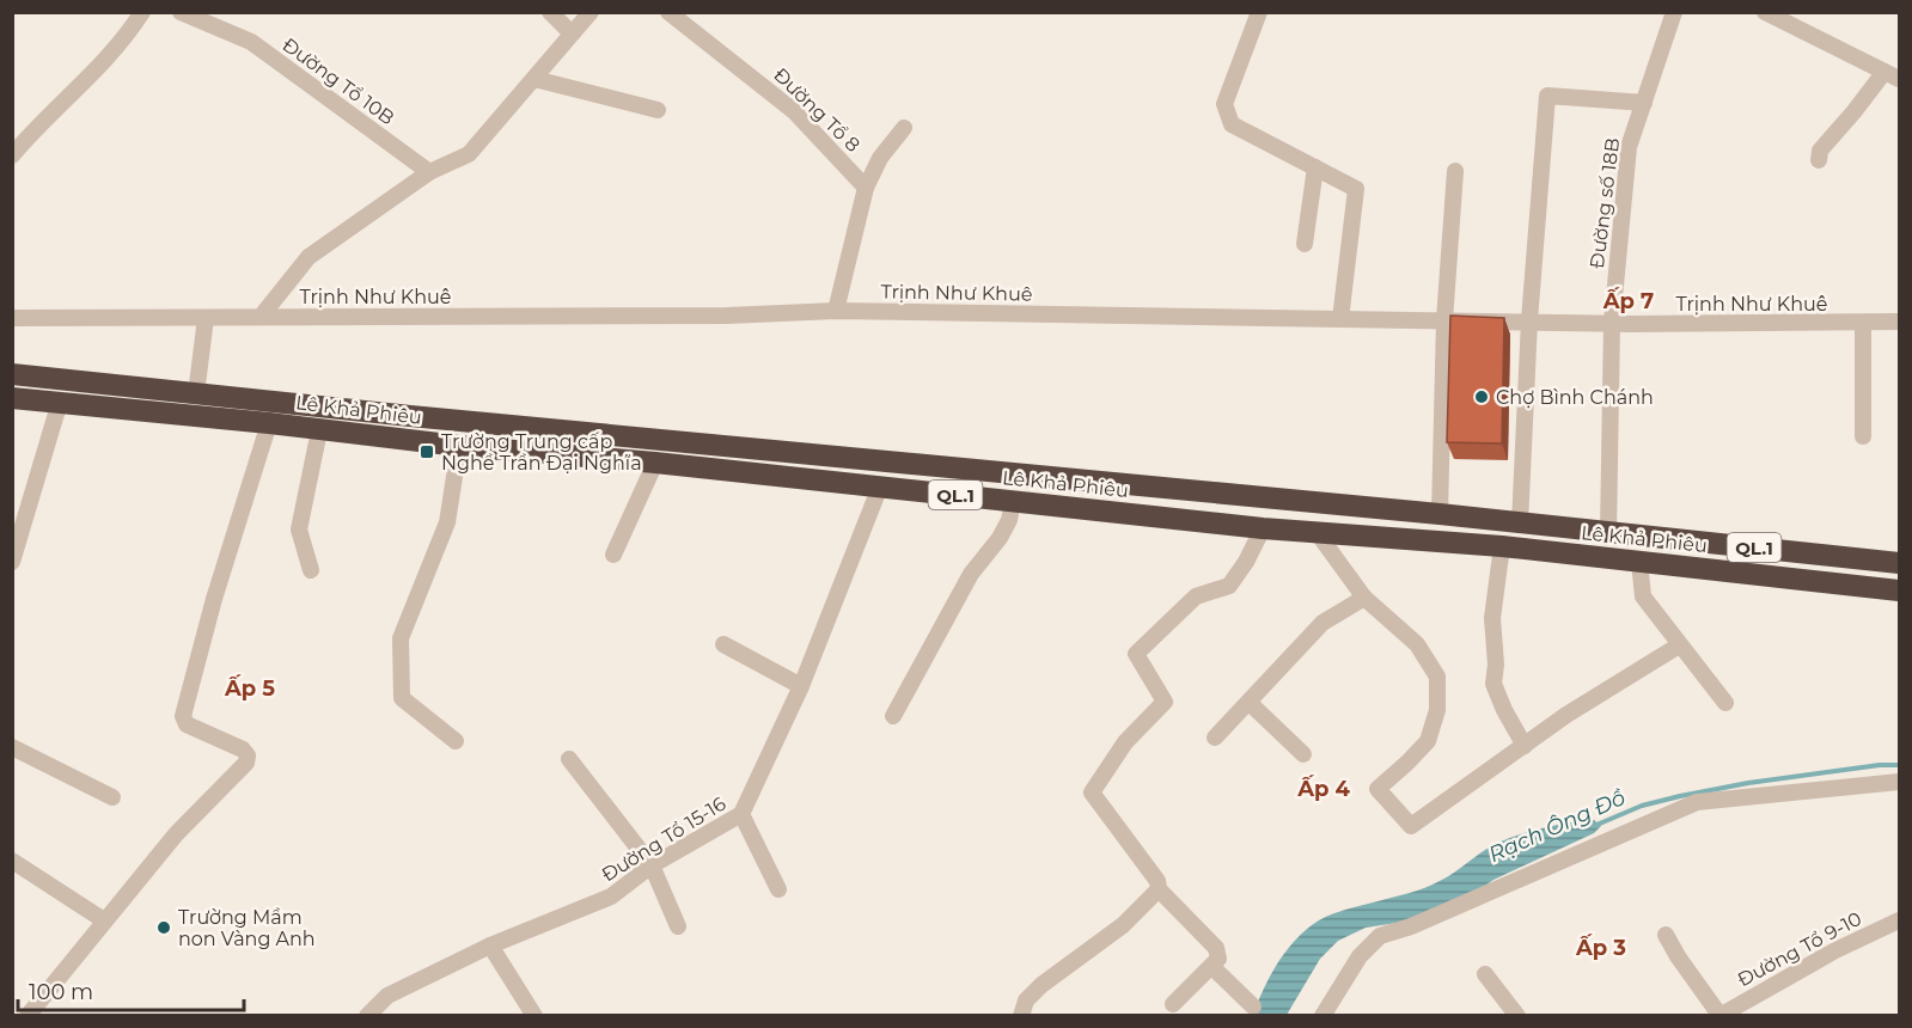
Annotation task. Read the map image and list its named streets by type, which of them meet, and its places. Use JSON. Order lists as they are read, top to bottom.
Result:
{
  "streets": {
    "highway": ["Lê Khả Phiêu", "QL.1"],
    "street": [
      "Đường Tổ 10B",
      "Đường Tổ 8",
      "Đường số 18B",
      "Trịnh Như Khuê",
      "Đường Tổ 15-16",
      "Đường Tổ 9-10"
    ]
  },
  "crossings": [
    ["Đường Tổ 8", "Trịnh Như Khuê"],
    ["Đường số 18B", "Trịnh Như Khuê"],
    ["Đường số 18B", "Lê Khả Phiêu"],
    ["Lê Khả Phiêu", "Đường Tổ 15-16"]
  ],
  "districts": [
    "Ấp 7",
    "Ấp 5",
    "Ấp 4",
    "Ấp 3"
  ],
  "water": ["Rạch Ông Đồ"],
  "places": {
    "other": ["Chợ Bình Chánh", "Trường Mầm non Vàng Anh"],
    "transit": ["Trường Trung cấp Nghề Trần Đại Nghĩa"]
  },
  "scale_bar": "100 m"
}
